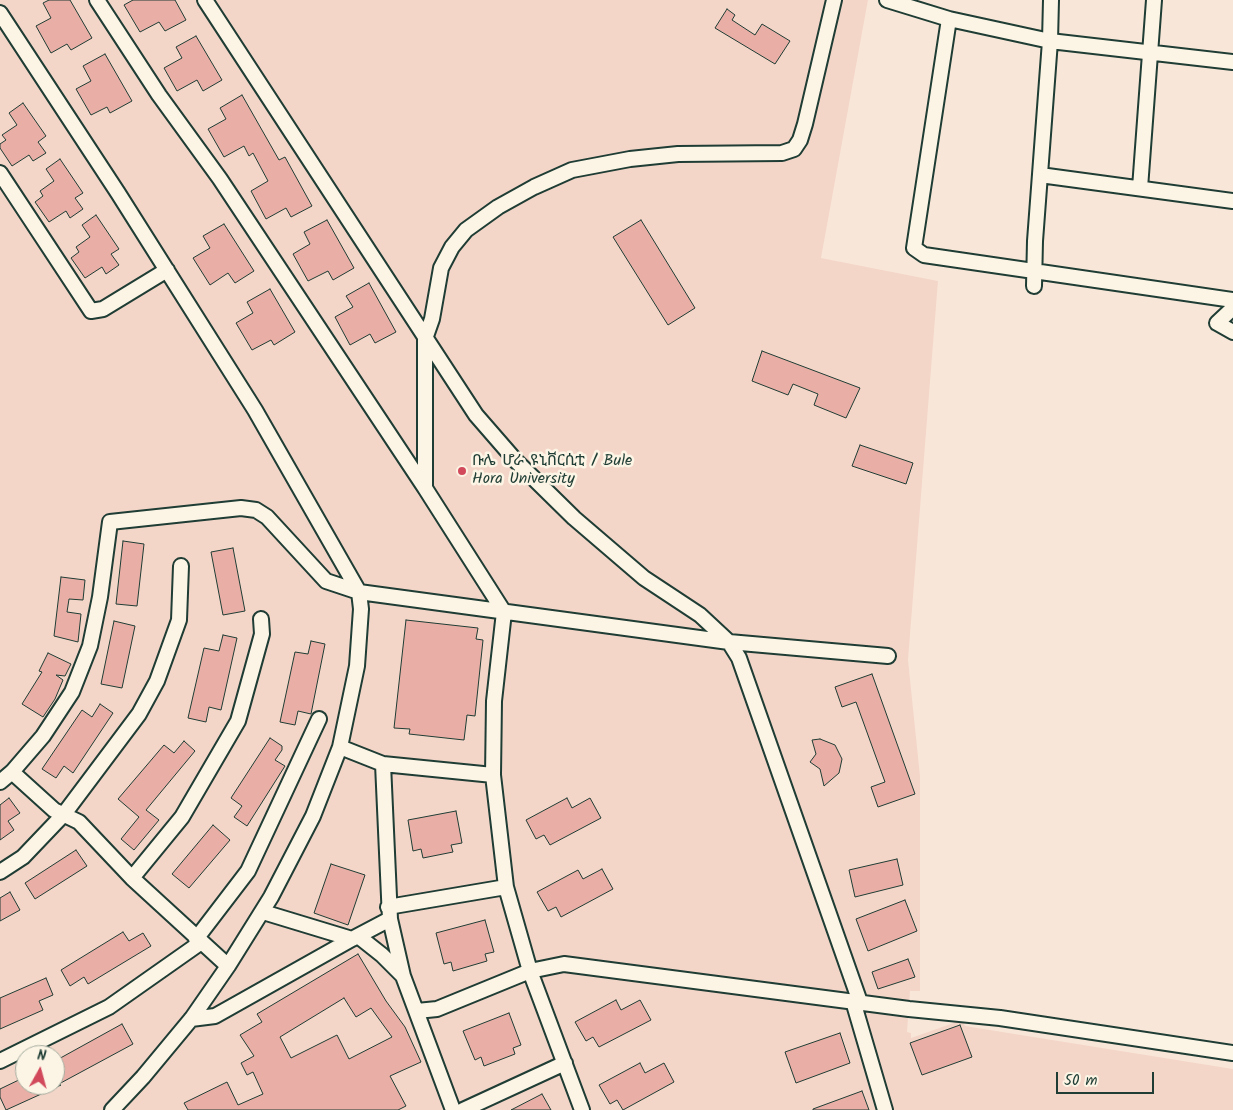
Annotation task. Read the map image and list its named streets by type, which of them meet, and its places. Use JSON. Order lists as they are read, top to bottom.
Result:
{
  "places": ["ቡሌ ሆራ ዩኒቨርሲቲ / Bule Hora University"],
  "scale_bar": "50 m",
  "north": "top"
}
